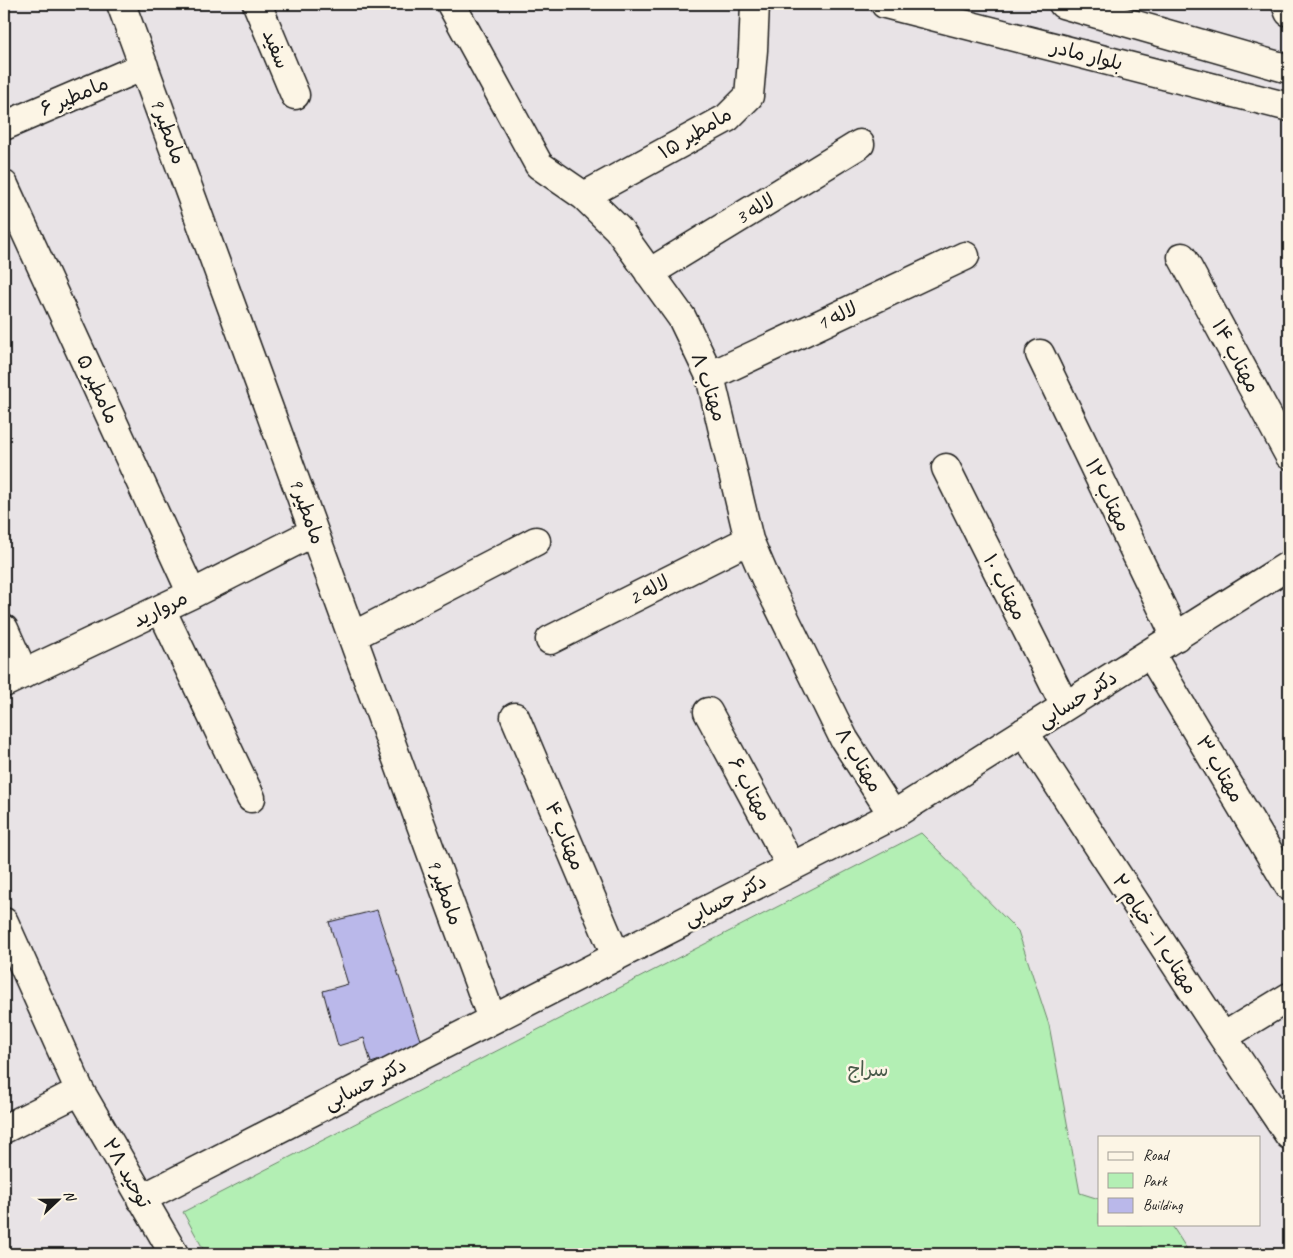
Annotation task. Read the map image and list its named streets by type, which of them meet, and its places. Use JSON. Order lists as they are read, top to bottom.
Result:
{
  "streets": {
    "street": [
      "سفید",
      "بلوار مادر",
      "مامطیر ۶",
      "مامطیر 9",
      "مامطیر ۱۵",
      "لاله 3",
      "لاله 1",
      "مهتاب ۱۴",
      "مهتاب ۸",
      "مامطیر ۵",
      "مهتاب ۱۲",
      "مهتاب ۱۰",
      "لاله 2",
      "مروارید",
      "دکتر حسابی",
      "مهتاب ۳",
      "مهتاب ۶",
      "مهتاب ۴",
      "مهتاب ۱ - خیام ۲",
      "توحید ۲۸"
    ]
  },
  "crossings": [
    ["مامطیر ۶", "مامطیر 9"],
    ["مامطیر 9", "مروارید"],
    ["مامطیر 9", "دکتر حسابی"],
    ["مامطیر ۱۵", "مهتاب ۸"],
    ["لاله 3", "مهتاب ۸"],
    ["لاله 1", "مهتاب ۸"],
    ["مهتاب ۸", "لاله 2"],
    ["مهتاب ۸", "دکتر حسابی"],
    ["مامطیر ۵", "مروارید"],
    ["مهتاب ۱۲", "دکتر حسابی"],
    ["مهتاب ۱۰", "دکتر حسابی"],
    ["دکتر حسابی", "مهتاب ۳"],
    ["دکتر حسابی", "مهتاب ۶"],
    ["دکتر حسابی", "مهتاب ۴"],
    ["دکتر حسابی", "مهتاب ۱ - خیام ۲"],
    ["دکتر حسابی", "توحید ۲۸"]
  ],
  "parks": ["سراج"],
  "legend": ["Road", "Park", "Building"],
  "north": "right"
}
